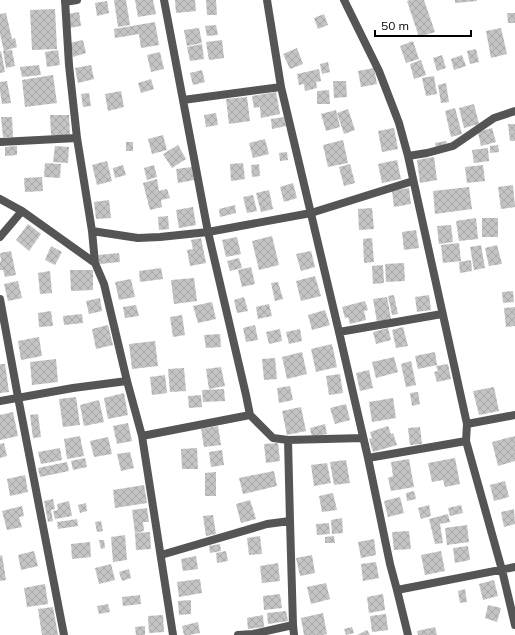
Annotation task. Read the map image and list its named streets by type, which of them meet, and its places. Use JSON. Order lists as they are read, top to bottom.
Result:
{
  "scale_bar": "50 m"
}
